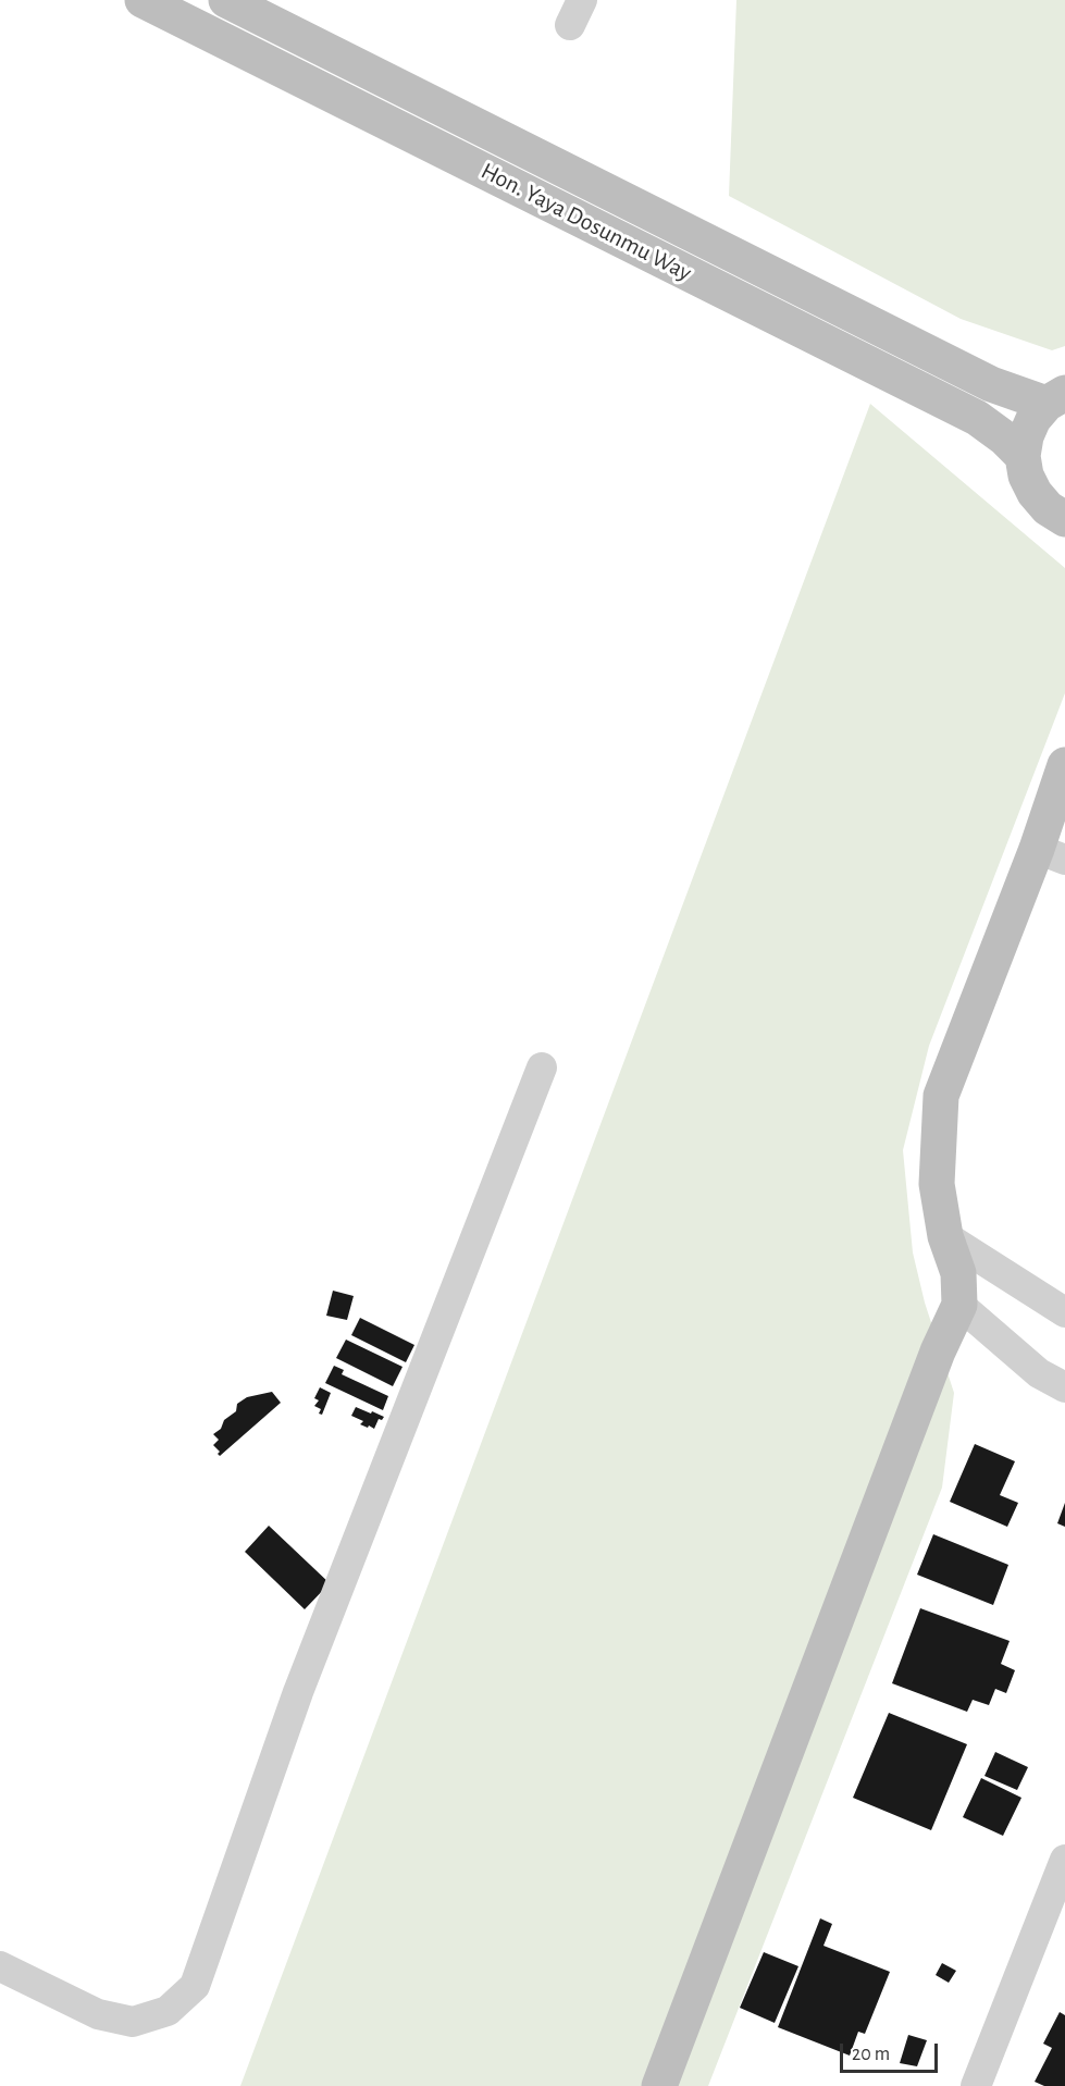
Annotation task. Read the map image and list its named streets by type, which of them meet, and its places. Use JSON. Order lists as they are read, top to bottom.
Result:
{
  "streets": {
    "main road": ["Hon. Yaya Dosunmu Way"]
  },
  "scale_bar": "20 m"
}
